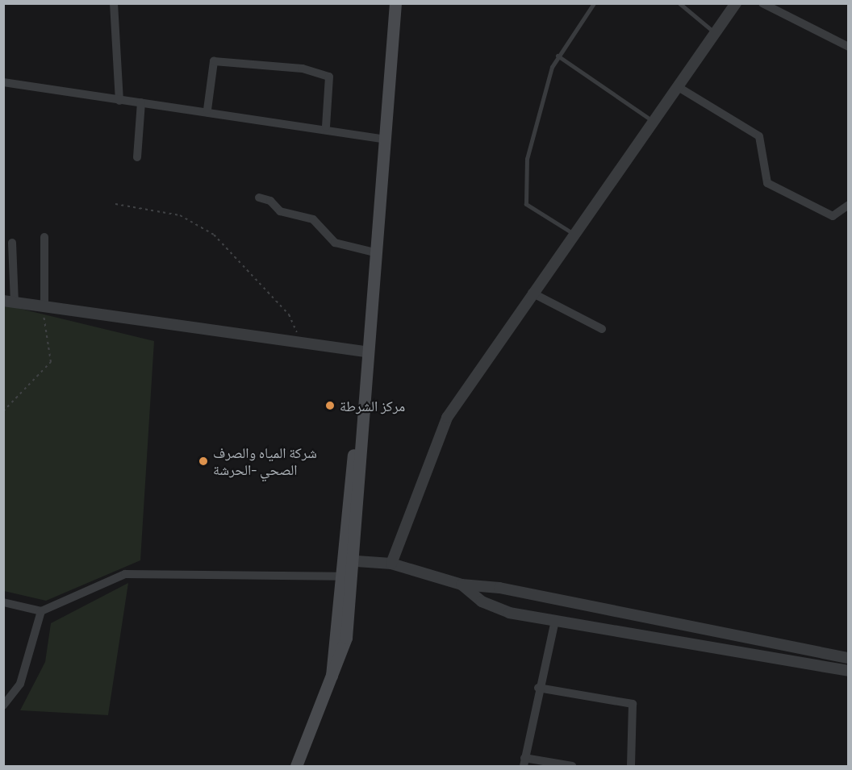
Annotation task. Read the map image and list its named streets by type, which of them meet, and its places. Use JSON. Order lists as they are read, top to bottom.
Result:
{
  "places": ["مركز الشرطة", "شركة المياه والصرف الصحي -الحرشة"]
}
